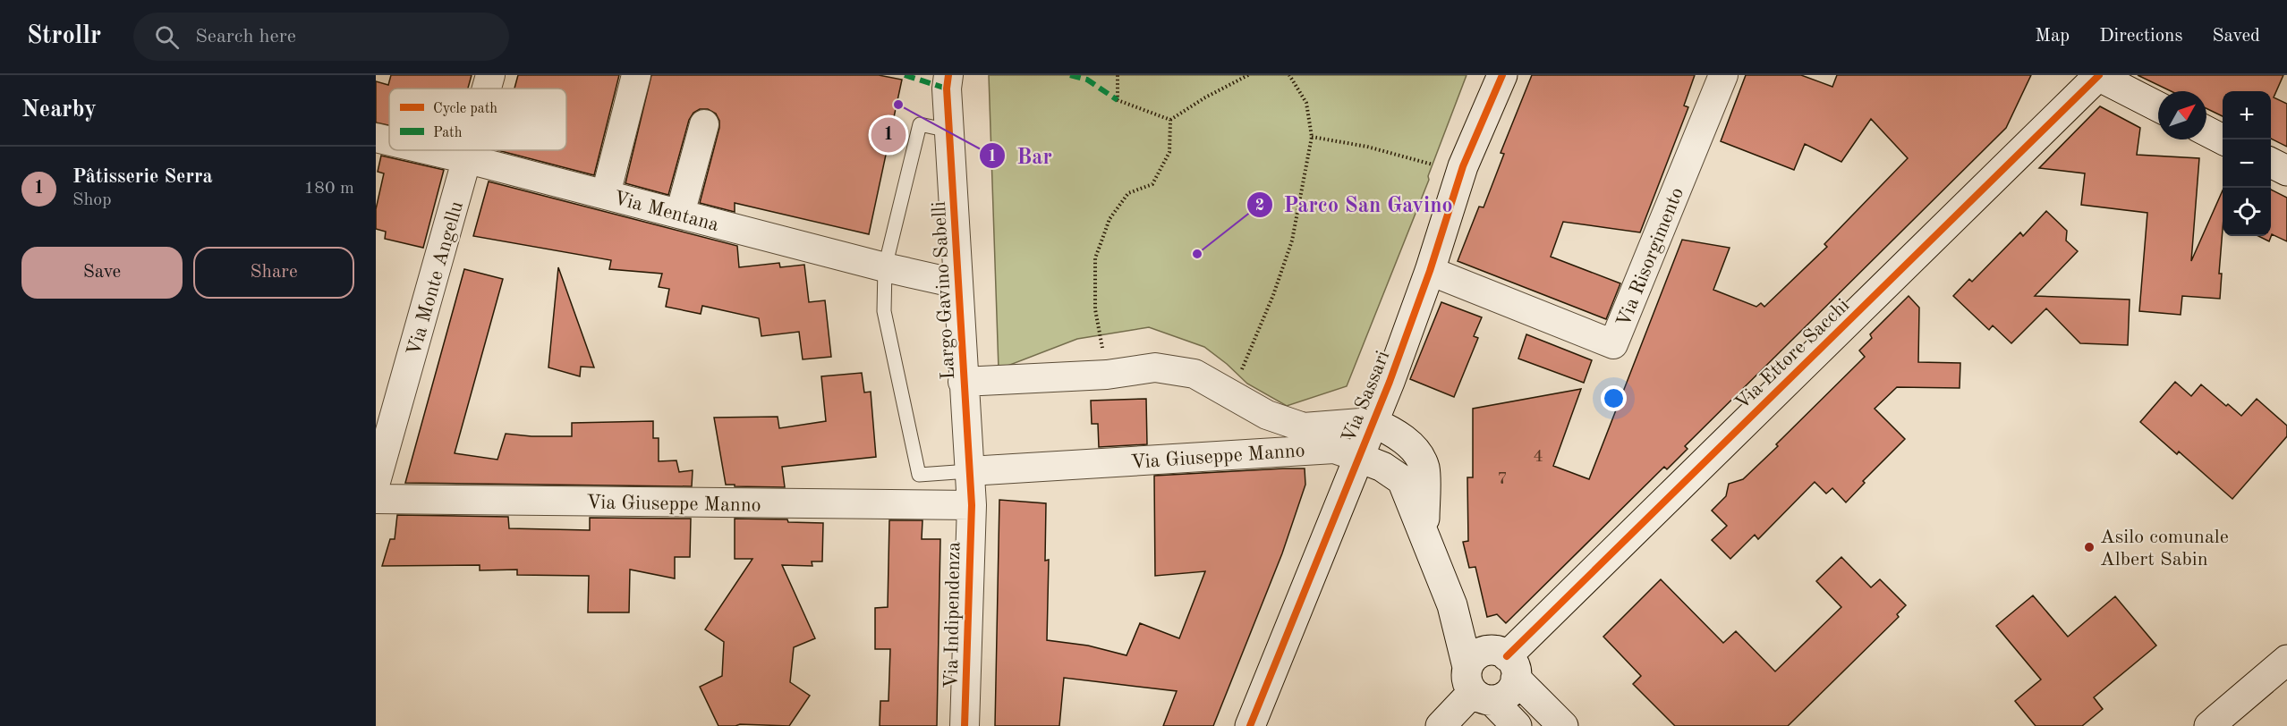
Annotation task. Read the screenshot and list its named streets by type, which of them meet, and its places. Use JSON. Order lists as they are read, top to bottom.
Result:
{
  "streets": {
    "street": [
      "Via Mentana",
      "Via Risorgimento",
      "Via Monte Angellu",
      "Largo Gavino Sabelli",
      "Via Ettore Sacchi",
      "Via Sassari",
      "Via Giuseppe Manno",
      "Via Indipendenza"
    ]
  },
  "crossings": [
    ["Via Mentana", "Via Monte Angellu"],
    ["Via Mentana", "Largo Gavino Sabelli"],
    ["Via Risorgimento", "Via Sassari"],
    ["Largo Gavino Sabelli", "Via Giuseppe Manno"],
    ["Largo Gavino Sabelli", "Via Indipendenza"],
    ["Via Sassari", "Via Giuseppe Manno"],
    ["Via Giuseppe Manno", "Via Indipendenza"]
  ],
  "places": ["Bar", "Parco San Gavino", "Asilo comunale Albert Sabin"],
  "house_numbers": ["4", "7"],
  "legend": ["Cycle path", "Path"],
  "north": "top right",
  "page": {
    "header": "Strollr",
    "search": "Search here",
    "nav": ["Map", "Directions", "Saved"],
    "heading": "Nearby",
    "map_buttons": ["+", "−"],
    "pins": "1",
    "list": [
      {
        "mark": "1",
        "name": "Pâtisserie Serra",
        "note": "Shop",
        "value": "180 m"
      }
    ],
    "buttons": ["Save", "Share"]
  }
}
